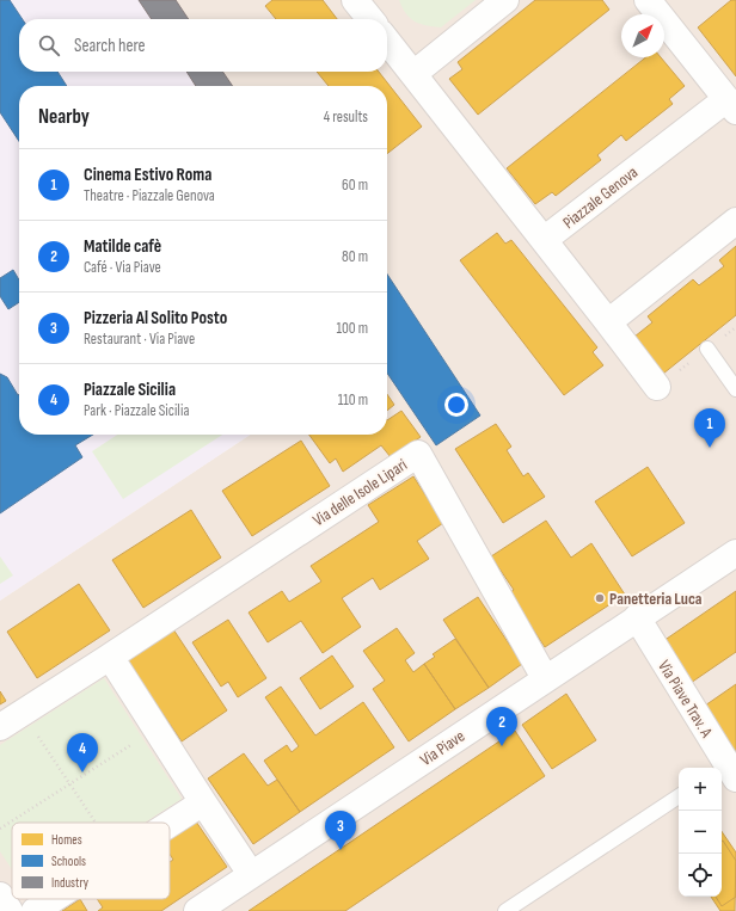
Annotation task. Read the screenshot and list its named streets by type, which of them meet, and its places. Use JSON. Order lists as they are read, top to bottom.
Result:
{
  "streets": {
    "street": [
      "Piazzale Genova",
      "Via delle Isole Lipari",
      "Via Piave Trav. A",
      "Via Piave"
    ]
  },
  "crossings": [
    ["Via delle Isole Lipari", "Via Piave"],
    ["Via Piave Trav. A", "Via Piave"]
  ],
  "places": ["Panetteria Luca"],
  "legend": ["Homes", "Schools", "Industry"],
  "north": "top right",
  "page": {
    "search": "Search here",
    "heading": ["Nearby", "4 results"],
    "list": [
      {
        "mark": "1",
        "name": "Cinema Estivo Roma",
        "note": "Theatre · Piazzale Genova",
        "value": "60 m"
      },
      {
        "mark": "2",
        "name": "Matilde cafè",
        "note": "Café · Via Piave",
        "value": "80 m"
      },
      {
        "mark": "3",
        "name": "Pizzeria Al Solito Posto",
        "note": "Restaurant · Via Piave",
        "value": "100 m"
      },
      {
        "mark": "4",
        "name": "Piazzale Sicilia",
        "note": "Park · Piazzale Sicilia",
        "value": "110 m"
      }
    ],
    "pins": [
      "1",
      "2",
      "4",
      "3"
    ],
    "map_buttons": ["+", "−"]
  }
}
